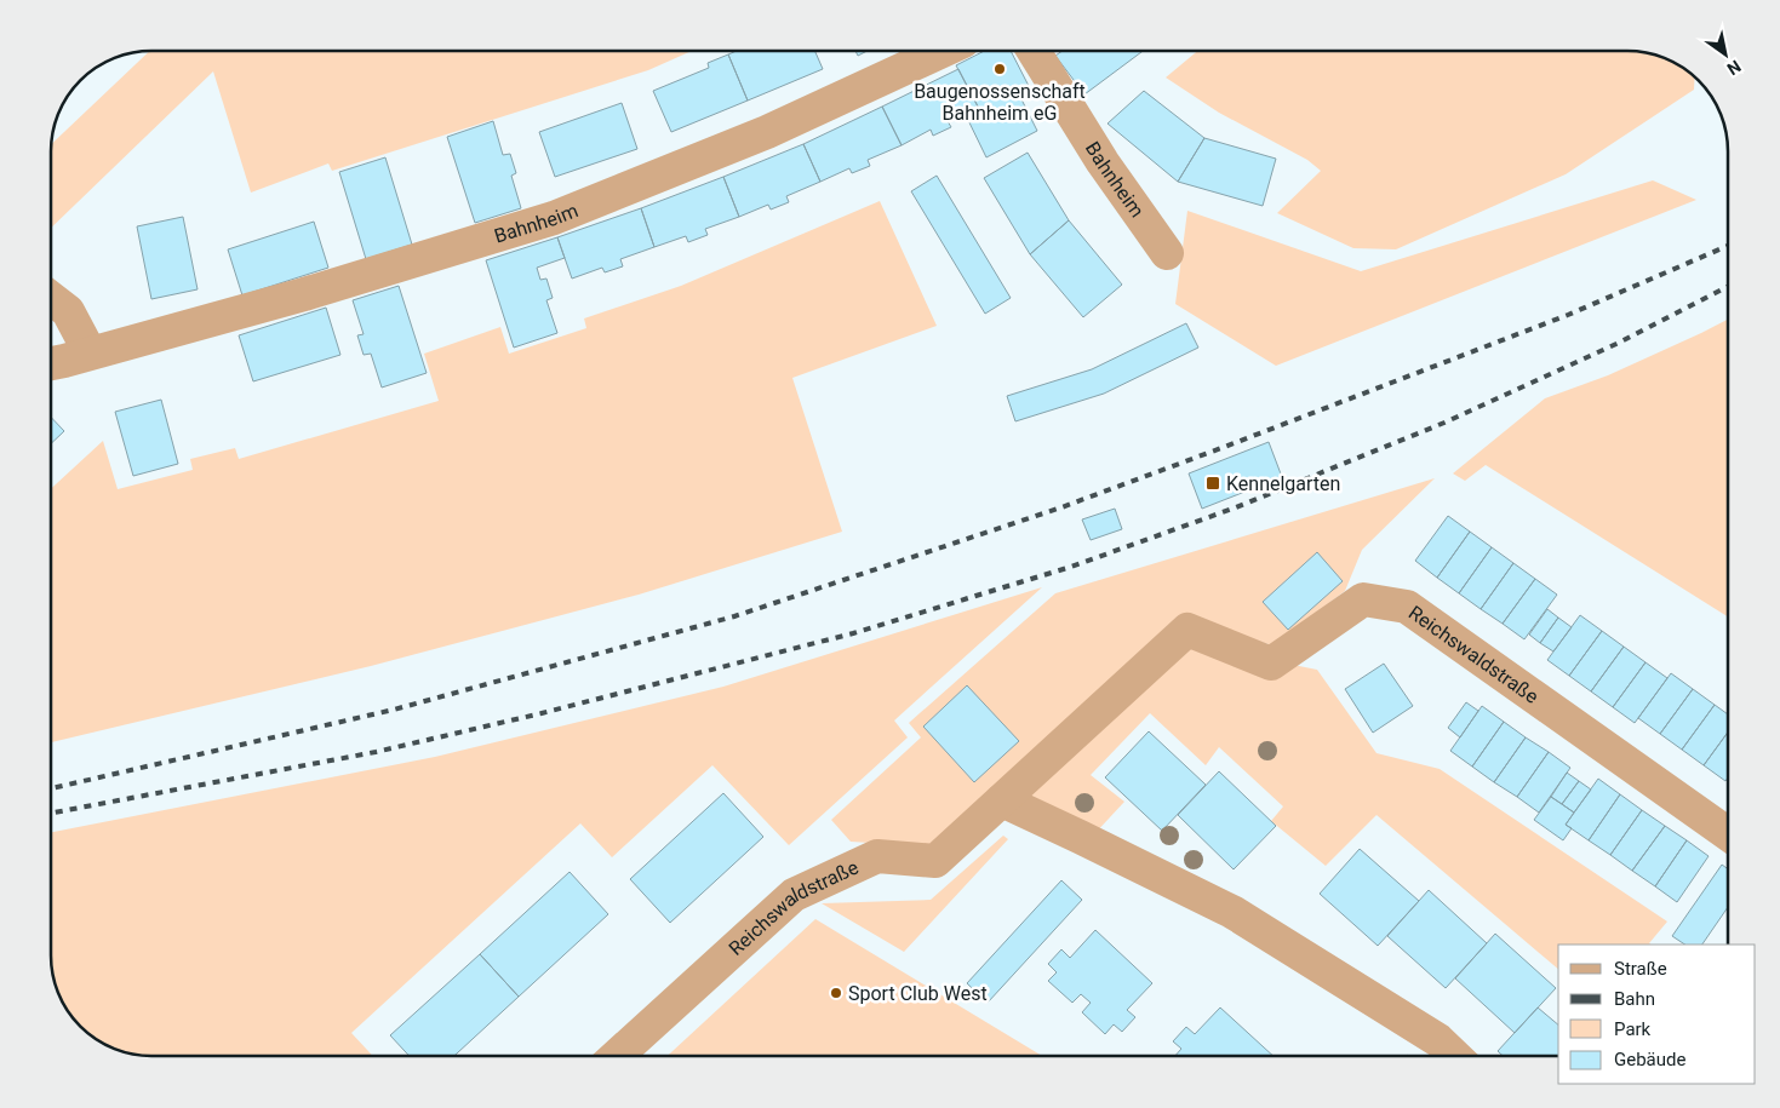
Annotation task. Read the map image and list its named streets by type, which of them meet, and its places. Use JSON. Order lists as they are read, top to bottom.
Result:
{
  "streets": {
    "street": ["Bahnheim", "Reichswaldstraße"]
  },
  "places": {
    "other": ["Baugenossenschaft Bahnheim eG", "Sport Club West"],
    "transit": ["Kennelgarten"]
  },
  "legend": [
    "Straße",
    "Bahn",
    "Park",
    "Gebäude"
  ],
  "north": "bottom right"
}
